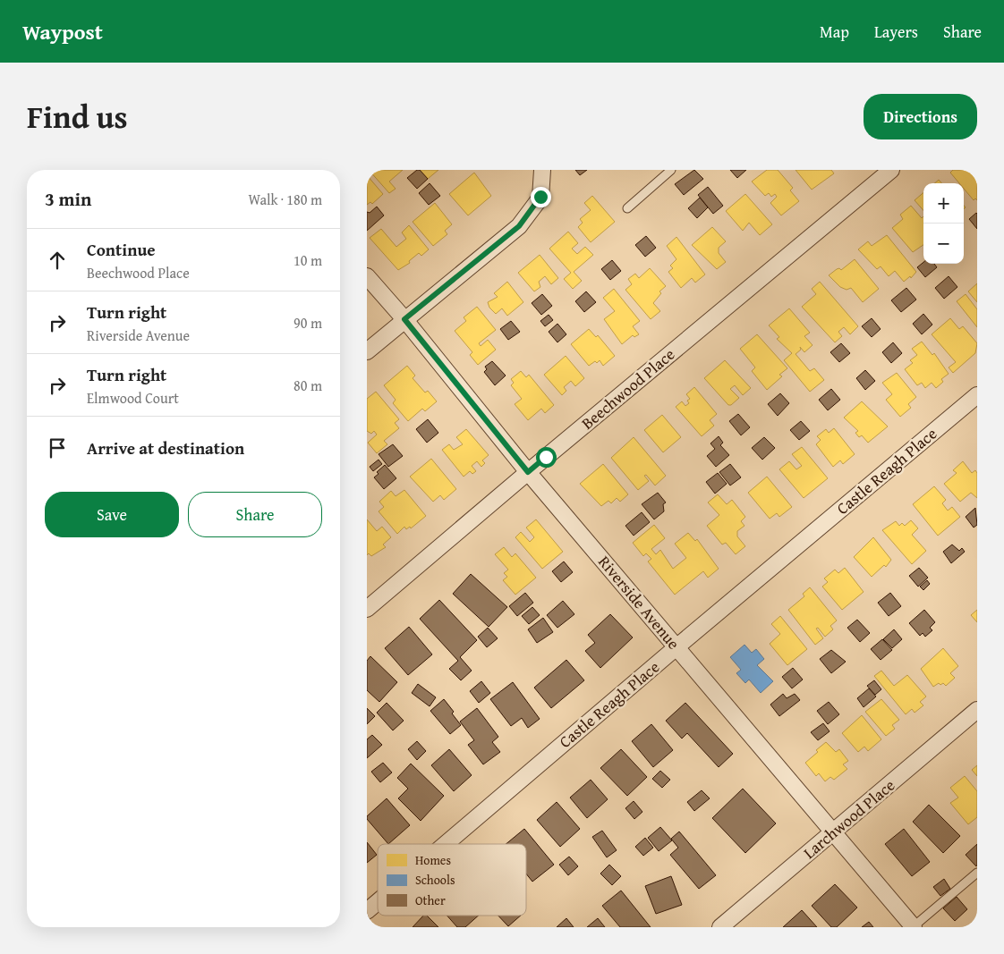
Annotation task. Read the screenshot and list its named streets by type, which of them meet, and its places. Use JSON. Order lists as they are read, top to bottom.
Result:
{
  "streets": {
    "street": [
      "Beechwood Place",
      "Castle Reagh Place",
      "Riverside Avenue",
      "Larchwood Place"
    ]
  },
  "crossings": [
    ["Beechwood Place", "Riverside Avenue"],
    ["Castle Reagh Place", "Riverside Avenue"],
    ["Riverside Avenue", "Larchwood Place"]
  ],
  "legend": ["Homes", "Schools", "Other"],
  "page": {
    "header": "Waypost",
    "nav": ["Map", "Layers", "Share"],
    "title": "Find us",
    "buttons": [
      "Directions",
      ["Save", "Share"]
    ],
    "heading": ["3 min", "Walk · 180 m"],
    "map_buttons": ["+", "−"],
    "list": [
      ["Continue", "Beechwood Place", "10 m"],
      ["Turn right", "Riverside Avenue", "90 m"],
      ["Turn right", "Elmwood Court", "80 m"],
      "Arrive at destination"
    ]
  }
}
